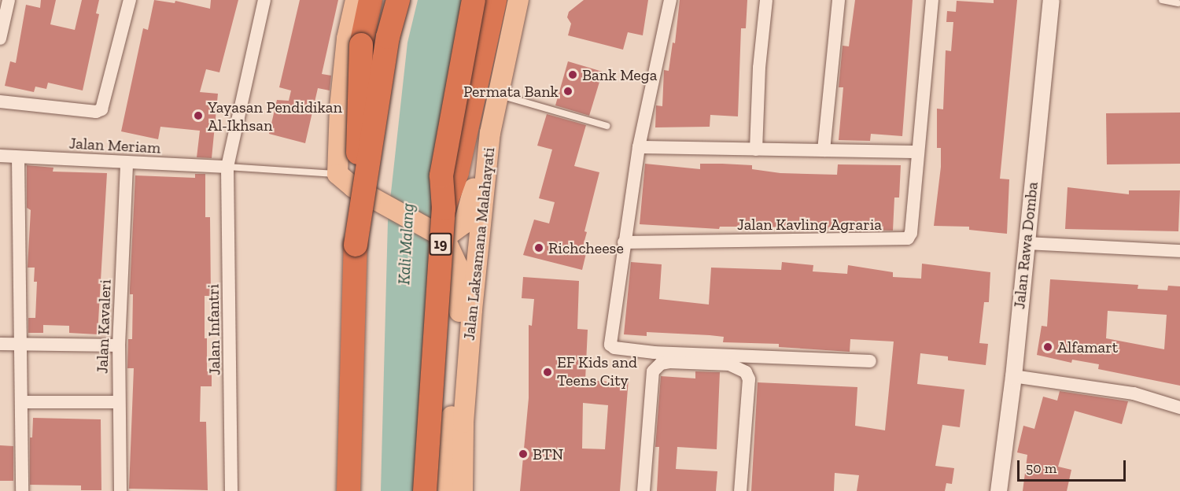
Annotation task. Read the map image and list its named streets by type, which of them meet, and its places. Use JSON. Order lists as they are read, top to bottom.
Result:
{
  "streets": {
    "highway": ["19"],
    "main road": ["Jalan Laksamana Malahayati"],
    "street": [
      "Jalan Meriam",
      "Jalan Kavling Agraria",
      "Jalan Rawa Domba",
      "Jalan Kavaleri",
      "Jalan Infantri"
    ]
  },
  "crossings": [
    ["Jalan Meriam", "Jalan Kavaleri"],
    ["Jalan Meriam", "Jalan Infantri"]
  ],
  "water": ["Kali Malang"],
  "places": [
    "Bank Mega",
    "Permata Bank",
    "Yayasan Pendidikan Al-Ikhsan",
    "Richcheese",
    "Alfamart",
    "EF Kids and Teens City",
    "BTN"
  ],
  "scale_bar": "50 m"
}
